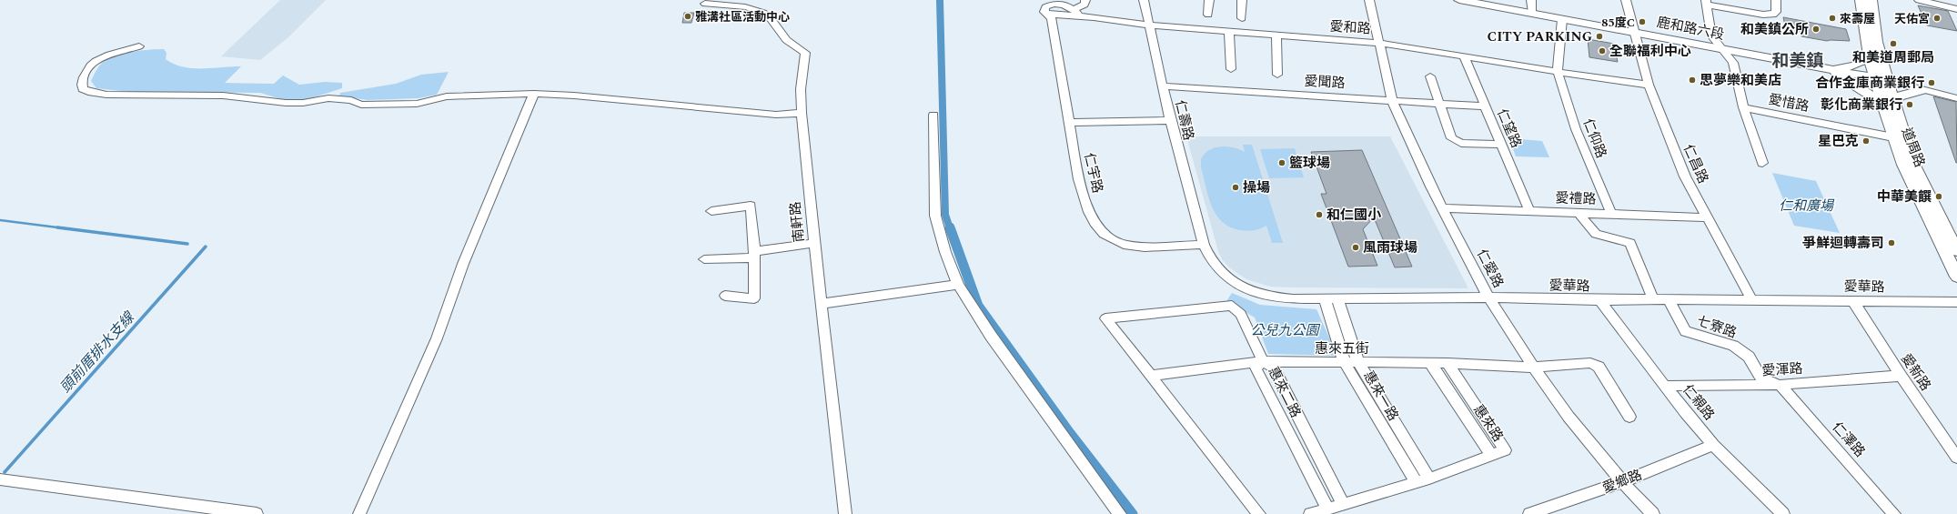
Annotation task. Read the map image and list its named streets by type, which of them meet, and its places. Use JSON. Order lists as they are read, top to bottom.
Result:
{
  "streets": {
    "main road": ["鹿和路六段", "道周路"],
    "street": [
      "愛和路",
      "愛聞路",
      "愛惜路",
      "仁壽路",
      "仁望路",
      "仁仰路",
      "仁昌路",
      "仁宇路",
      "愛禮路",
      "南軒路",
      "仁愛路",
      "愛華路",
      "七寮路",
      "惠來五街",
      "愛渾路",
      "愛新路",
      "惠來二路",
      "惠來一路",
      "仁親路",
      "惠來路",
      "仁澤路",
      "愛鄉路"
    ]
  },
  "crossings": [
    ["愛和路", "仁壽路"],
    ["愛和路", "仁望路"],
    ["愛和路", "仁仰路"],
    ["愛和路", "仁昌路"],
    ["愛和路", "仁宇路"],
    ["愛和路", "仁愛路"],
    ["鹿和路六段", "道周路"],
    ["鹿和路六段", "仁昌路"],
    ["愛聞路", "仁壽路"],
    ["愛聞路", "仁望路"],
    ["愛聞路", "仁愛路"],
    ["愛惜路", "道周路"],
    ["仁壽路", "仁宇路"],
    ["仁壽路", "愛華路"],
    ["仁望路", "愛禮路"],
    ["仁仰路", "愛禮路"],
    ["仁昌路", "愛禮路"],
    ["仁昌路", "愛華路"],
    ["仁宇路", "愛華路"],
    ["愛禮路", "仁愛路"],
    ["仁愛路", "愛華路"],
    ["仁愛路", "惠來五街"],
    ["仁愛路", "愛鄉路"],
    ["愛華路", "七寮路"],
    ["愛華路", "愛新路"],
    ["愛華路", "惠來一路"],
    ["愛華路", "仁親路"],
    ["七寮路", "愛渾路"],
    ["七寮路", "仁澤路"],
    ["惠來五街", "惠來二路"],
    ["惠來五街", "惠來一路"],
    ["惠來五街", "惠來路"],
    ["愛渾路", "愛新路"],
    ["愛渾路", "仁親路"],
    ["愛渾路", "仁澤路"],
    ["仁親路", "愛鄉路"]
  ],
  "districts": ["和美鎮"],
  "water": ["頭前厝排水支線"],
  "parks": ["仁和廣場", "公兒九公園"],
  "places": [
    "雅溝社區活動中心",
    "來壽屋",
    "天佑宮",
    "85度C",
    "和美鎮公所",
    "CITY PARKING",
    "和美道周郵局",
    "全聯福利中心",
    "思夢樂和美店",
    "合作金庫商業銀行",
    "彰化商業銀行",
    "星巴克",
    "籃球場",
    "操場",
    "中華美饌",
    "和仁國小",
    "爭鮮迴轉壽司",
    "風雨球場"
  ]
}
